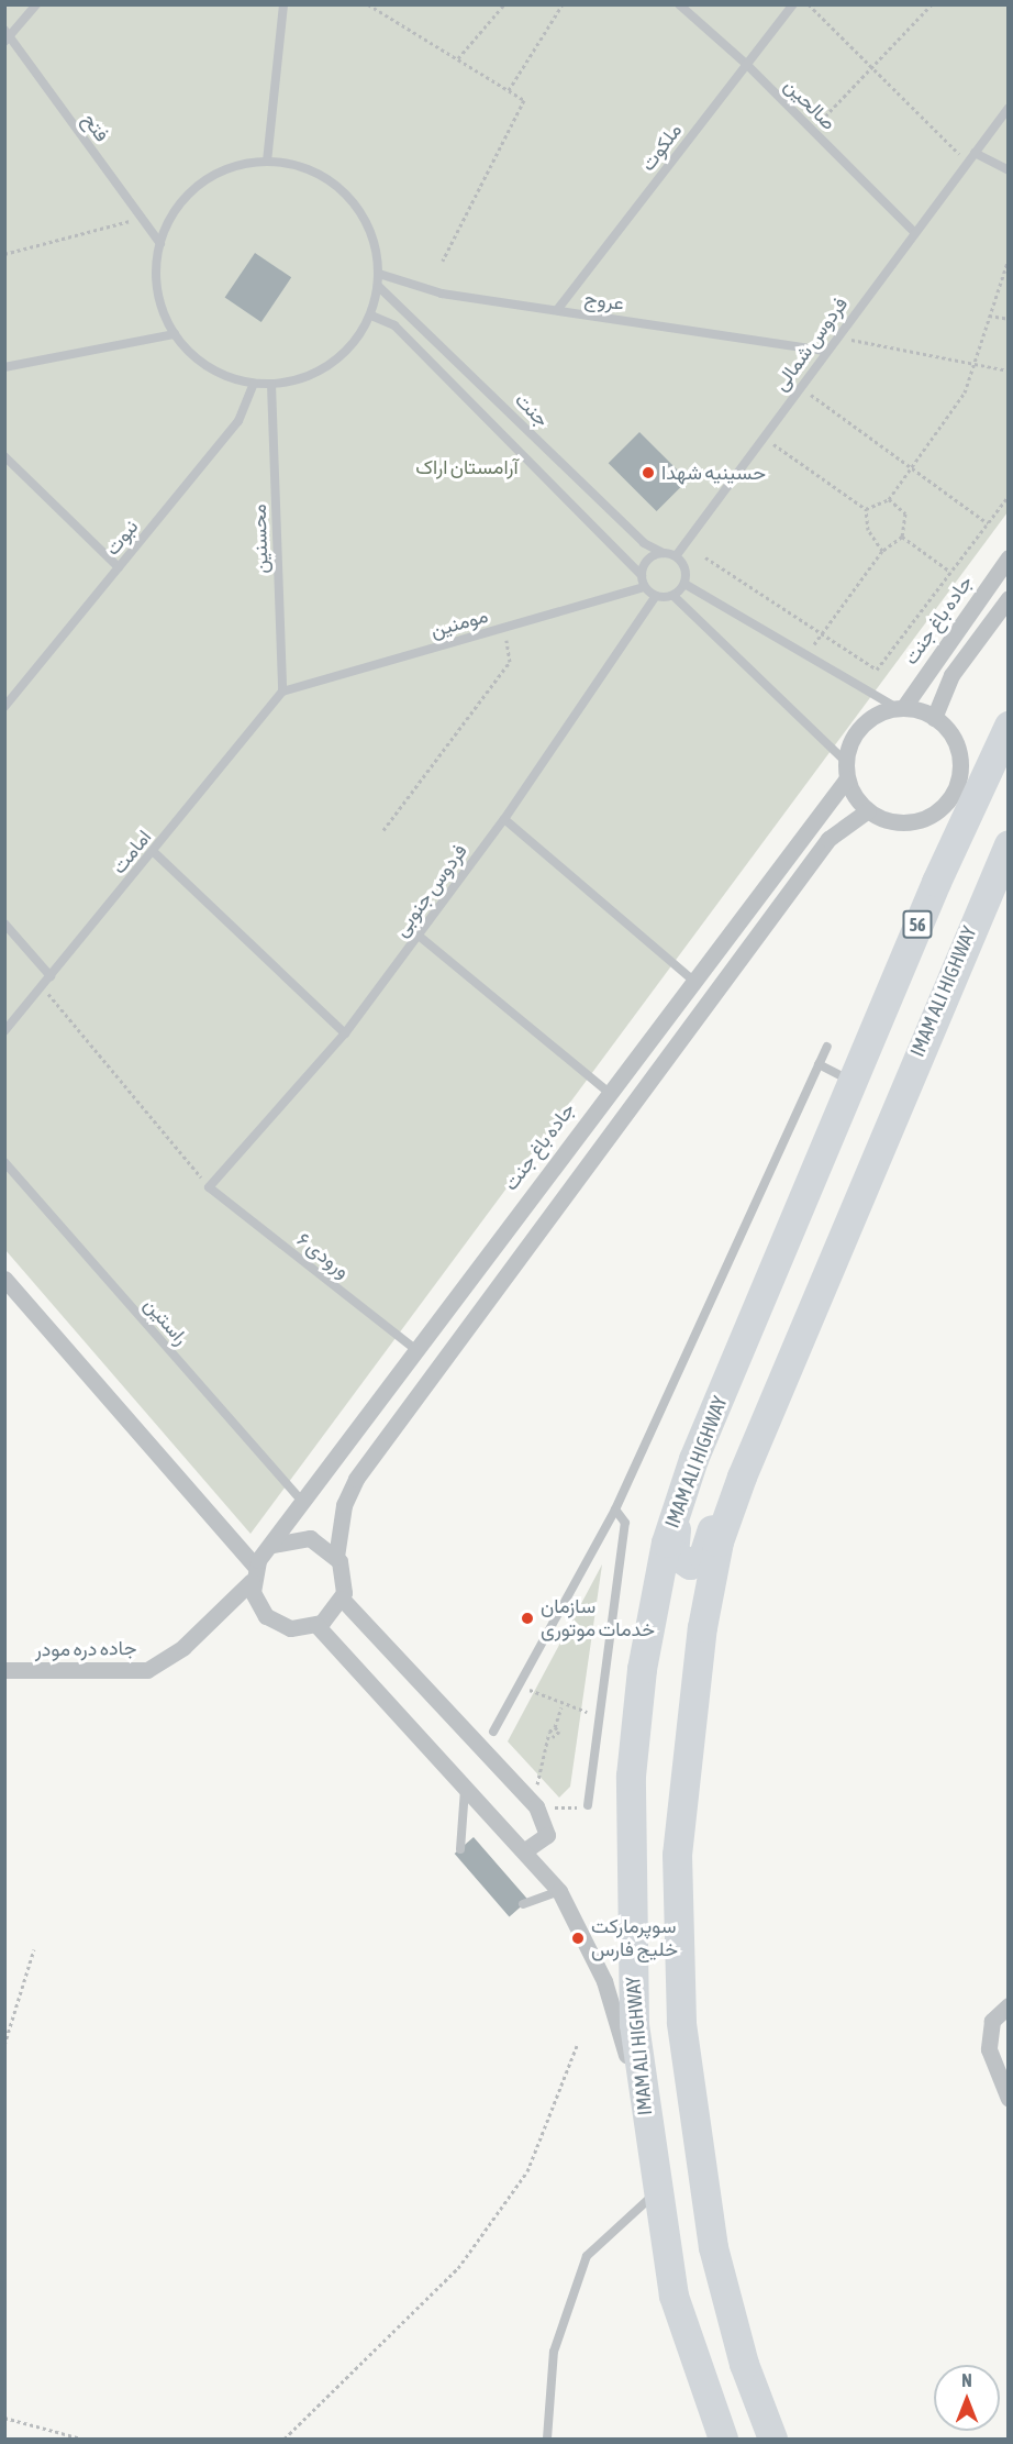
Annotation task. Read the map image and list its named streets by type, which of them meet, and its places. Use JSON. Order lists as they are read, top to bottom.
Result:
{
  "streets": {
    "highway": ["56", "IMAM ALI HIGHWAY"],
    "street": ["جاده باغ جنت", "جاده دره مودر"],
    "lane": [
      "صالحین",
      "فتح",
      "ملکوت",
      "عروج",
      "فردوس شمالی",
      "جنت",
      "نبوت",
      "محسنین",
      "مومنین",
      "امامت",
      "فردوس جنوبی",
      "ورودی ۶",
      "راستین"
    ]
  },
  "crossings": [
    ["صالحین", "ملکوت"],
    ["صالحین", "فردوس شمالی"],
    ["فتح", "عروج"],
    ["فتح", "جنت"],
    ["فتح", "نبوت"],
    ["فتح", "محسنین"],
    ["ملکوت", "عروج"],
    ["عروج", "فردوس شمالی"],
    ["عروج", "جنت"],
    ["عروج", "نبوت"],
    ["عروج", "محسنین"],
    ["فردوس شمالی", "جنت"],
    ["فردوس شمالی", "مومنین"],
    ["فردوس شمالی", "فردوس جنوبی"],
    ["جنت", "نبوت"],
    ["جنت", "محسنین"],
    ["جنت", "مومنین"],
    ["جنت", "فردوس جنوبی"],
    ["نبوت", "محسنین"],
    ["محسنین", "مومنین"],
    ["محسنین", "امامت"],
    ["جاده باغ جنت", "ورودی ۶"],
    ["جاده باغ جنت", "راستین"],
    ["جاده باغ جنت", "جاده دره مودر"],
    ["مومنین", "امامت"],
    ["مومنین", "فردوس جنوبی"],
    ["فردوس جنوبی", "ورودی ۶"]
  ],
  "parks": ["آرامستان اراک"],
  "places": ["حسینیه شهدا", "سازمان خدمات موتوری", "سوپرمارکت خلیج فارس"],
  "north": "top"
}
